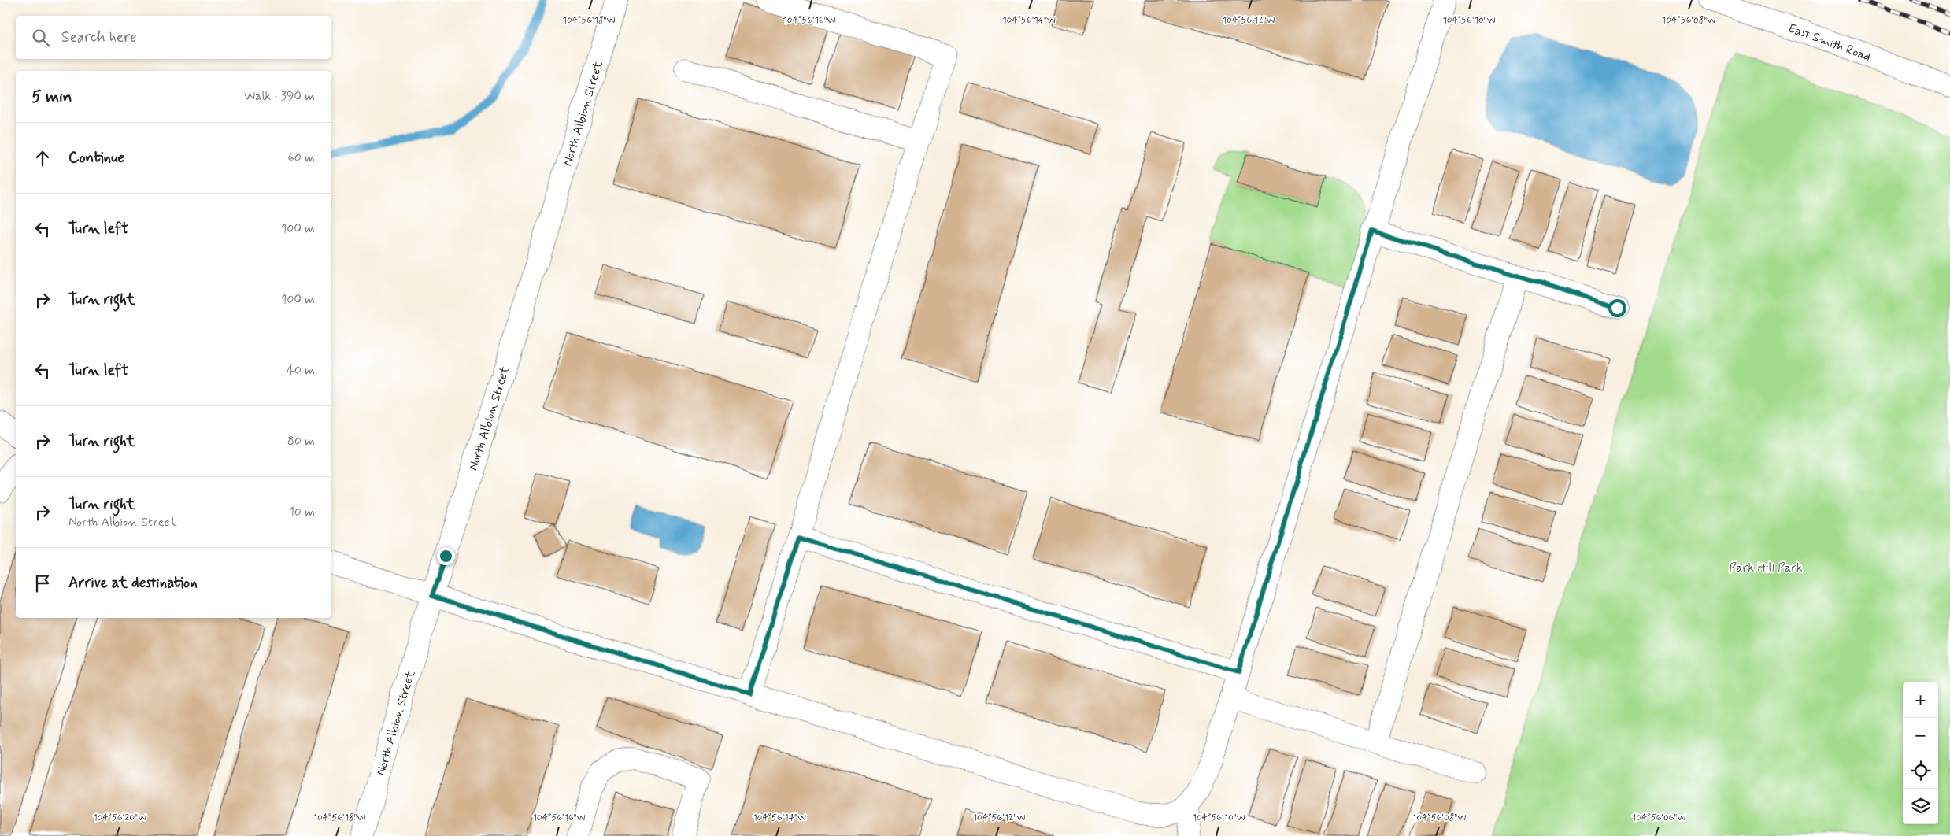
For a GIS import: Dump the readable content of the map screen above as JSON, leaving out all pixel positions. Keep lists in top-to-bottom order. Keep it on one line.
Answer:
{"streets":{"street":["East Smith Road","North Albion Street"]},"parks":["Park Hill Park"],"page":{"search":"Search here","heading":["5 min","Walk · 390 m"],"list":[["Continue","60 m"],["Turn left","100 m"],["Turn right","100 m"],["Turn left","40 m"],["Turn right","80 m"],["Turn right","North Albion Street","10 m"],"Arrive at destination"],"map_buttons":["+","−"]},"coordinates":["104°56'18\"W","104°56'16\"W","104°56'14\"W","104°56'12\"W","104°56'10\"W","104°56'08\"W","104°56'20\"W","104°56'06\"W"]}
